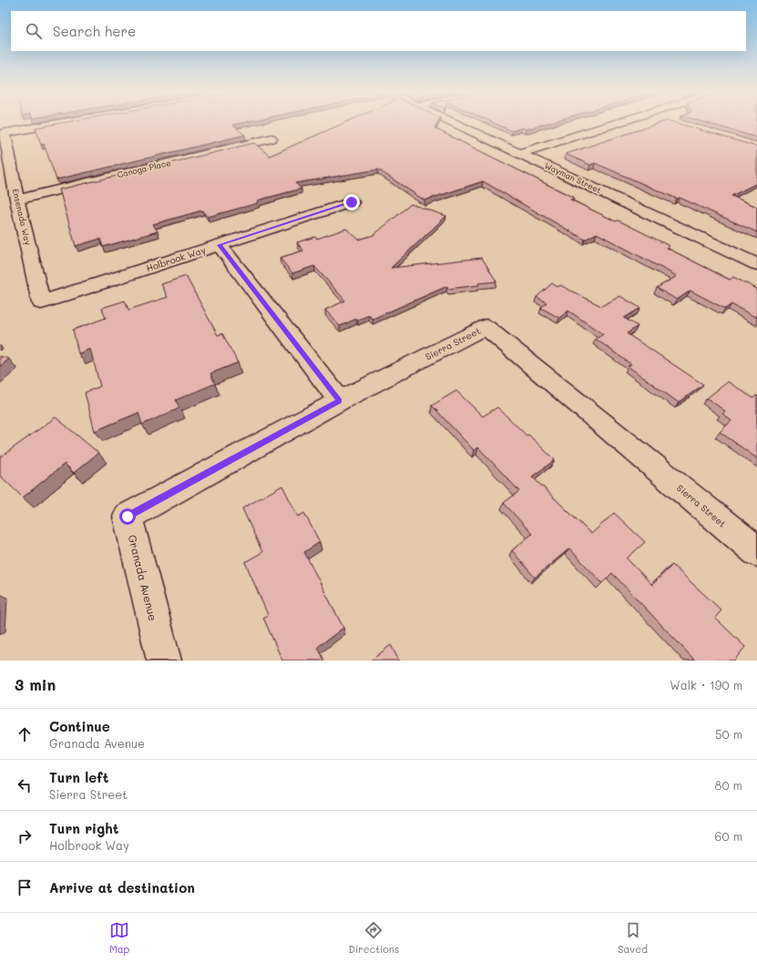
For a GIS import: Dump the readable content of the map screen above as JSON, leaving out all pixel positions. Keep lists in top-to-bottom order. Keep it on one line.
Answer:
{"streets":{"street":["Canoga Place","Wayman Street","Ensenada Way","Holbrook Way","Sierra Street","Granada Avenue"]},"crossings":[["Canoga Place","Ensenada Way"],["Ensenada Way","Holbrook Way"],["Sierra Street","Granada Avenue"]],"page":{"search":"Search here","heading":["3 min","Walk · 190 m"],"list":[["Continue","Granada Avenue","50 m"],["Turn left","Sierra Street","80 m"],["Turn right","Holbrook Way","60 m"],"Arrive at destination"],"nav":["Map","Directions","Saved"]}}
